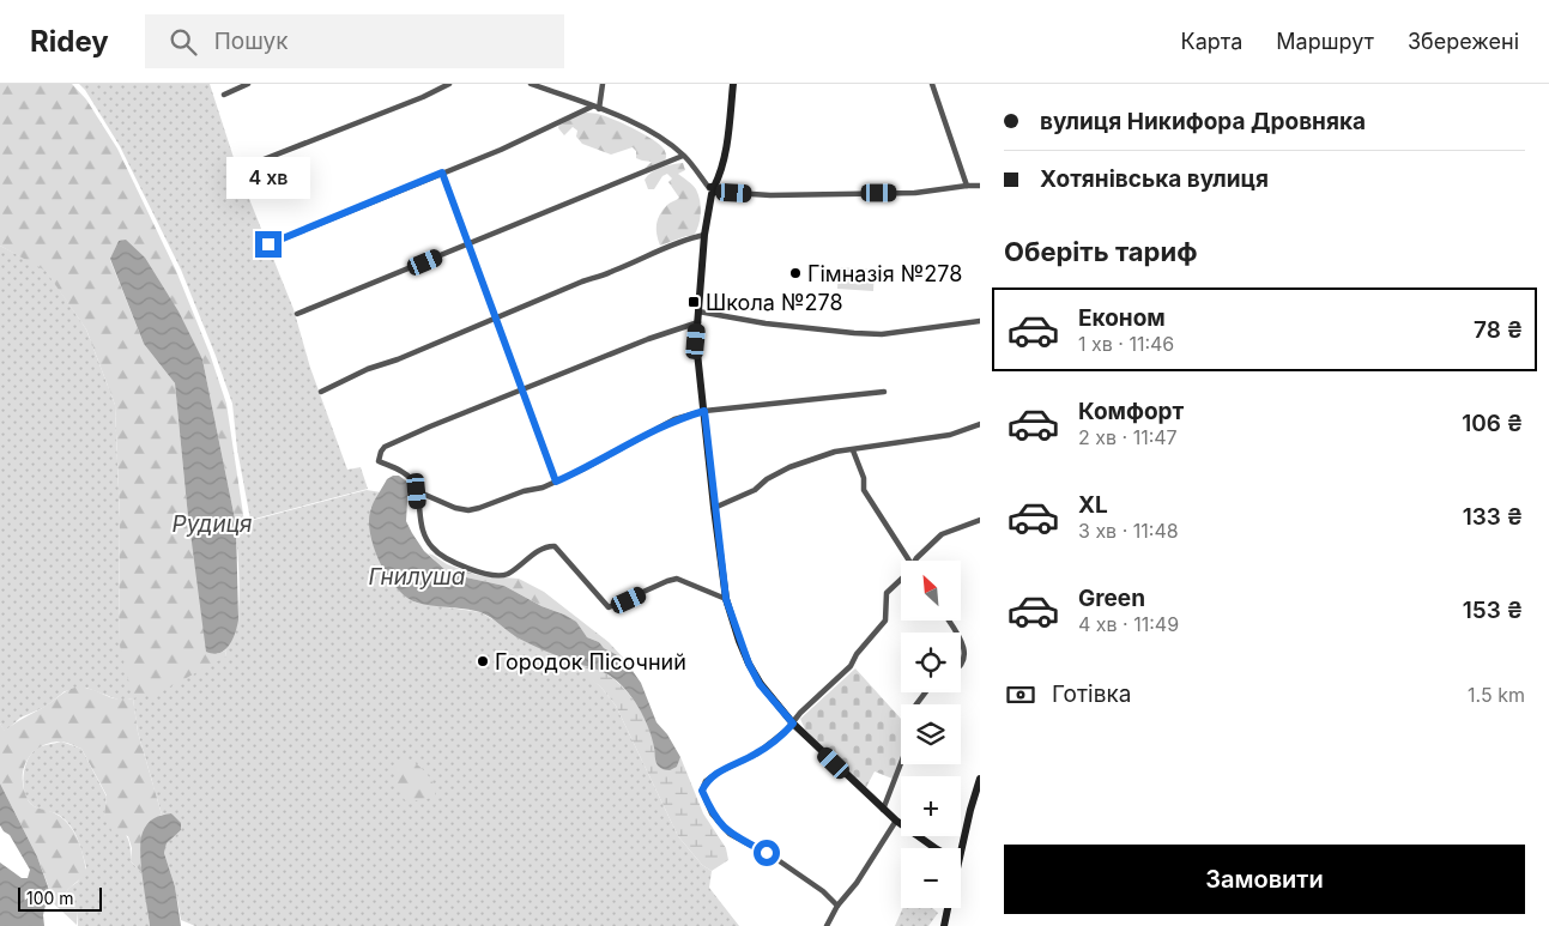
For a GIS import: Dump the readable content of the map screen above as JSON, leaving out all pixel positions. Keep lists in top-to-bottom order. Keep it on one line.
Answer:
{"water":["Рудиця","Гнилуша"],"places":{"other":["Гімназія №278","Городок Пісочний"],"transit":["Школа №278"]},"scale_bar":"100 m","north":"top left","page":{"header":"Ridey","search":"Пошук","nav":["Карта","Маршрут","Збережені"],"banner":["вулиця Никифора Дровняка","Хотянівська вулиця"],"bubble":"4 хв","heading":"Оберіть тариф","list":[{"name":"Економ","note":"1 хв · 11:46","value":"78 ₴"},{"name":"Комфорт","note":"2 хв · 11:47","value":"106 ₴"},{"name":"XL","note":"3 хв · 11:48","value":"133 ₴"},{"name":"Green","note":"4 хв · 11:49","value":"153 ₴"}],"map_buttons":["+","−"],"pay":["Готівка","1.5 km"],"buttons":"Замовити","scale":"100 m"}}
